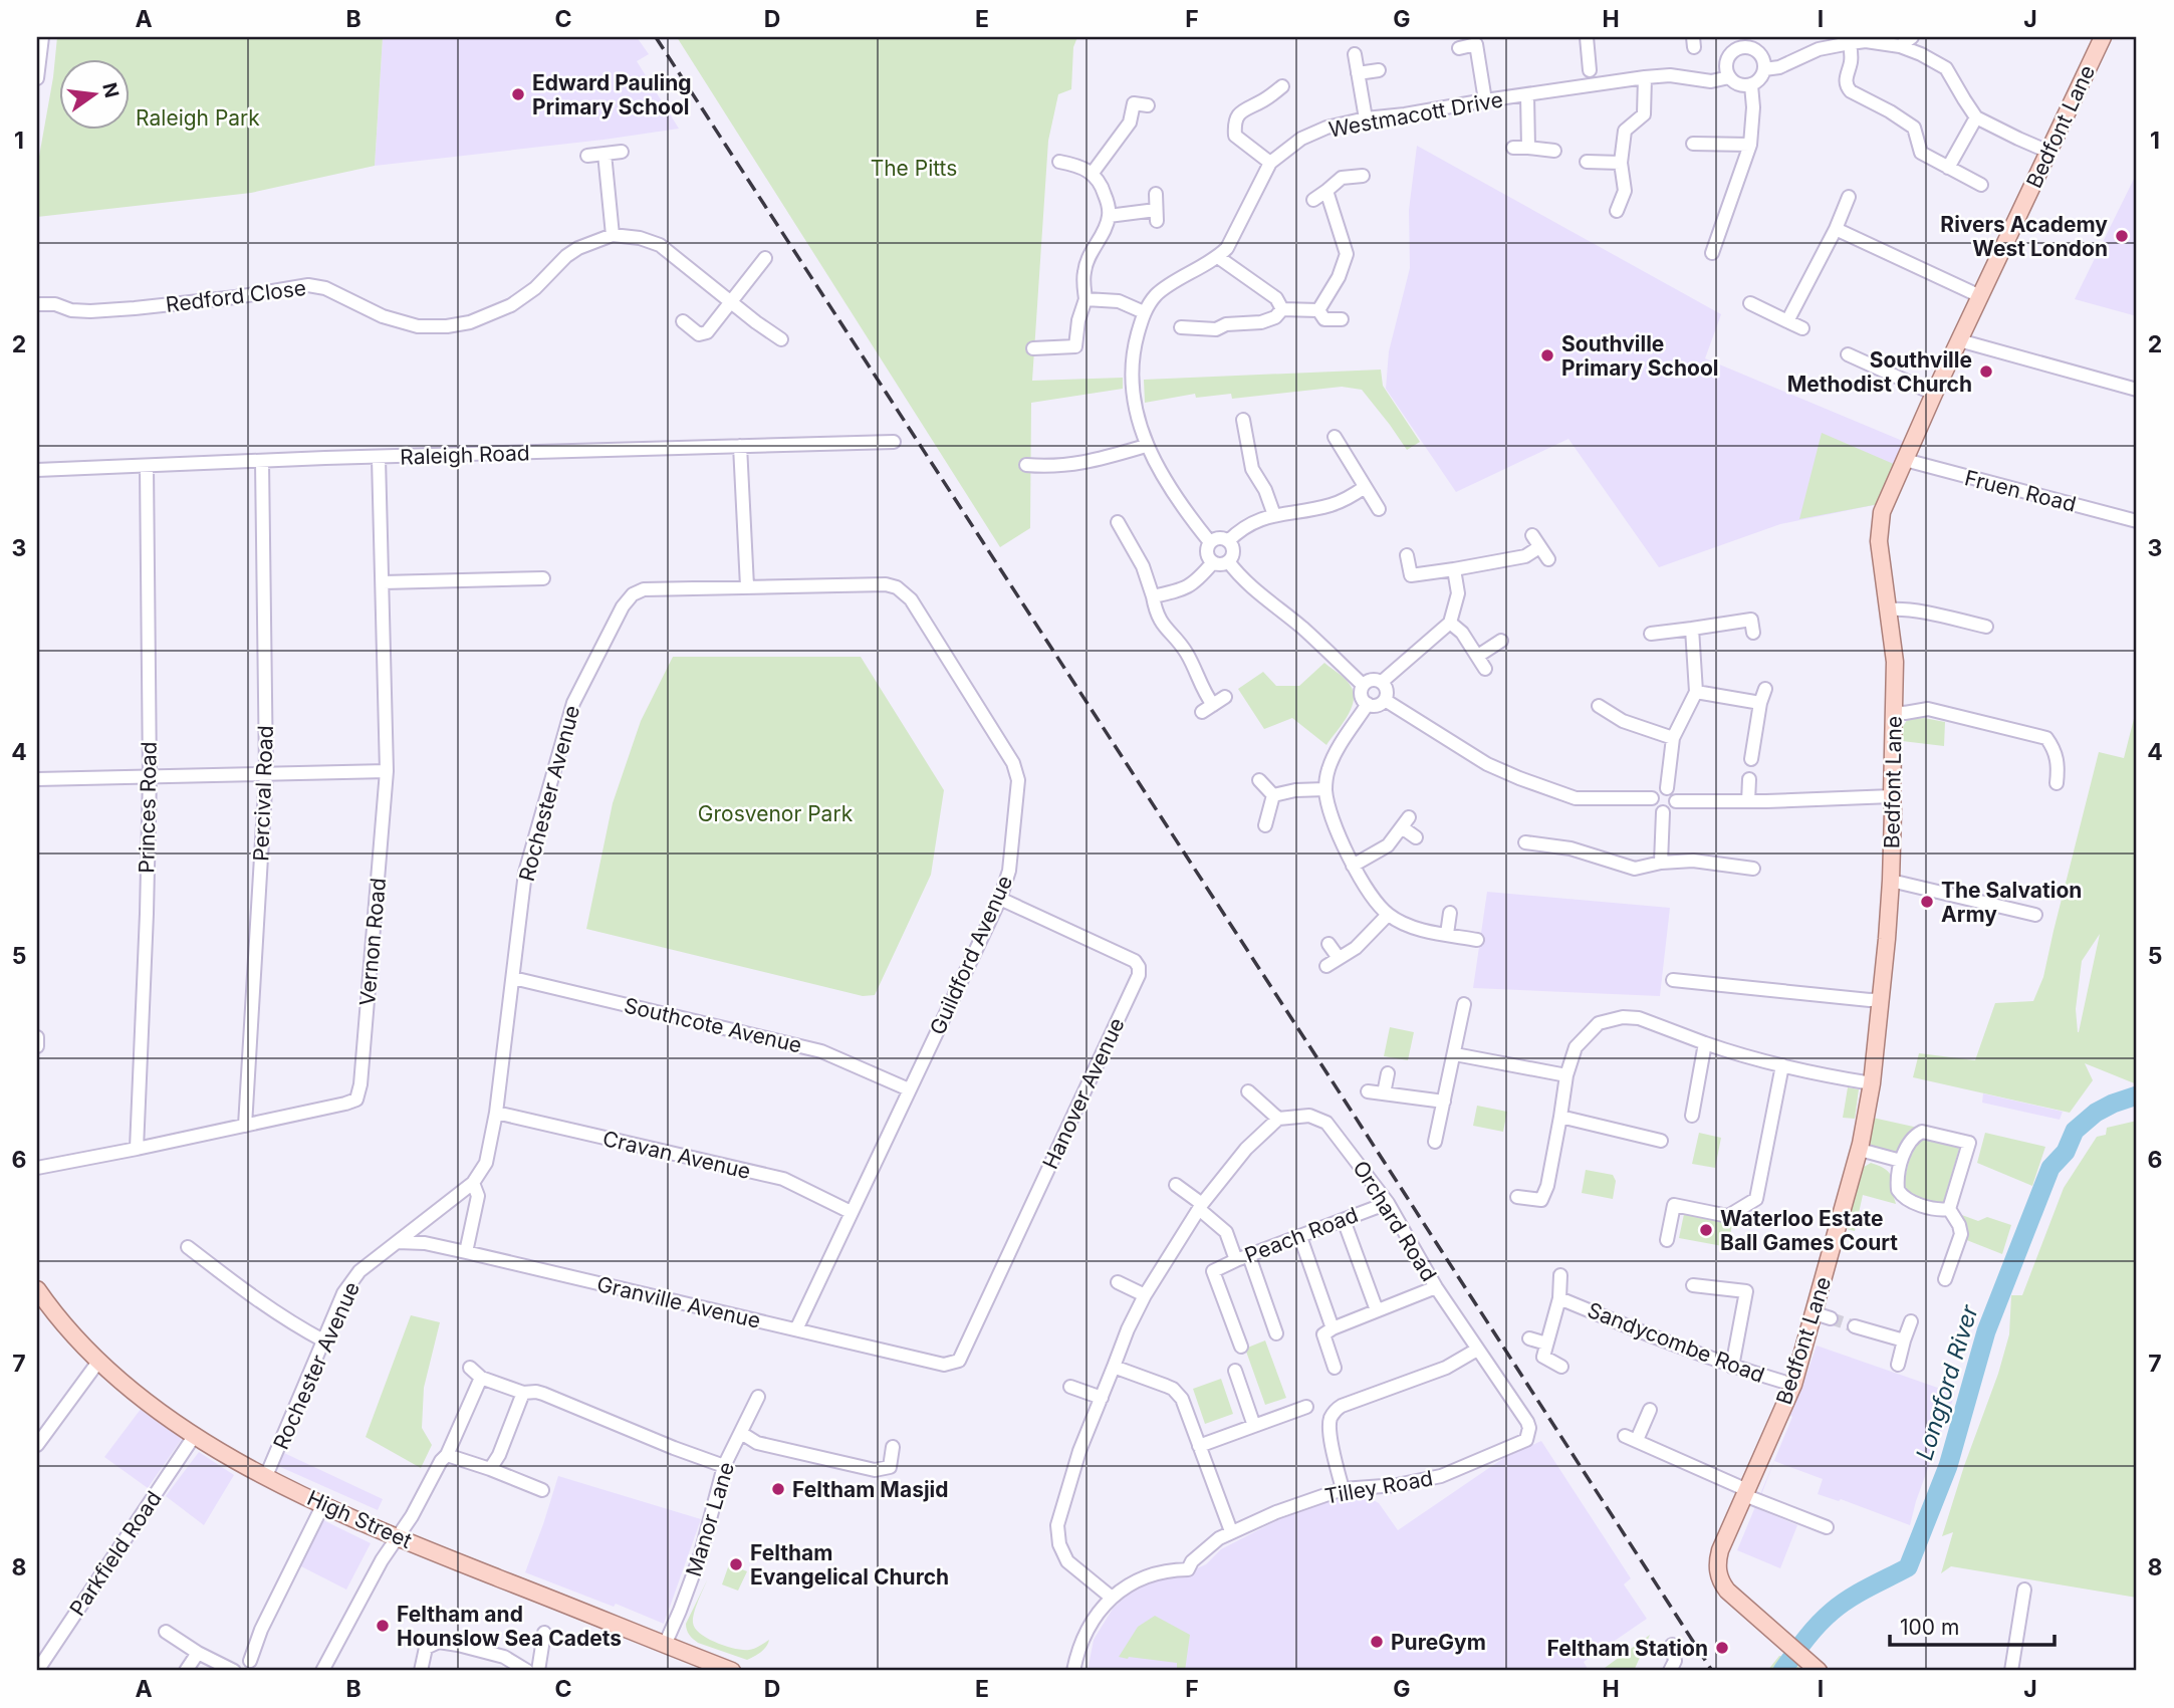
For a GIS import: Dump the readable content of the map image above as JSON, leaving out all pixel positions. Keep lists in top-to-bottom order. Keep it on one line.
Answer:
{"streets":{"main road":["Bedfont Lane","High Street"],"street":["Westmacott Drive","Redford Close","Raleigh Road","Fruen Road","Percival Road","Rochester Avenue","Princes Road","Vernon Road","Guildford Avenue","Southcote Avenue","Hanover Avenue","Cravan Avenue","Orchard Road","Peach Road","Granville Avenue","Sandycombe Road","Tilley Road","Manor Lane","Parkfield Road"]},"crossings":[["Bedfont Lane","Fruen Road"],["Bedfont Lane","Sandycombe Road"],["Raleigh Road","Percival Road"],["Raleigh Road","Princes Road"],["Raleigh Road","Vernon Road"],["Percival Road","Vernon Road"],["Rochester Avenue","Guildford Avenue"],["Rochester Avenue","Southcote Avenue"],["Rochester Avenue","Cravan Avenue"],["Rochester Avenue","Granville Avenue"],["Rochester Avenue","High Street"],["Princes Road","Vernon Road"],["Guildford Avenue","Southcote Avenue"],["Guildford Avenue","Hanover Avenue"],["Guildford Avenue","Cravan Avenue"],["Guildford Avenue","Granville Avenue"],["Hanover Avenue","Granville Avenue"],["Orchard Road","Peach Road"],["Orchard Road","Tilley Road"],["High Street","Manor Lane"],["High Street","Parkfield Road"]],"water":["Longford River"],"parks":["Raleigh Park","The Pitts","Grosvenor Park"],"places":["Edward Pauling Primary School","Rivers Academy West London","Southville Primary School","Southville Methodist Church","The Salvation Army","Waterloo Estate Ball Games Court","Feltham Masjid","Feltham Evangelical Church","Feltham and Hounslow Sea Cadets","PureGym","Feltham Station"],"scale_bar":"100 m","north":"right","grid":{"columns":["A","B","C","D","E","F","G","H","I","J"],"rows":["1","2","3","4","5","6","7","8"]}}
